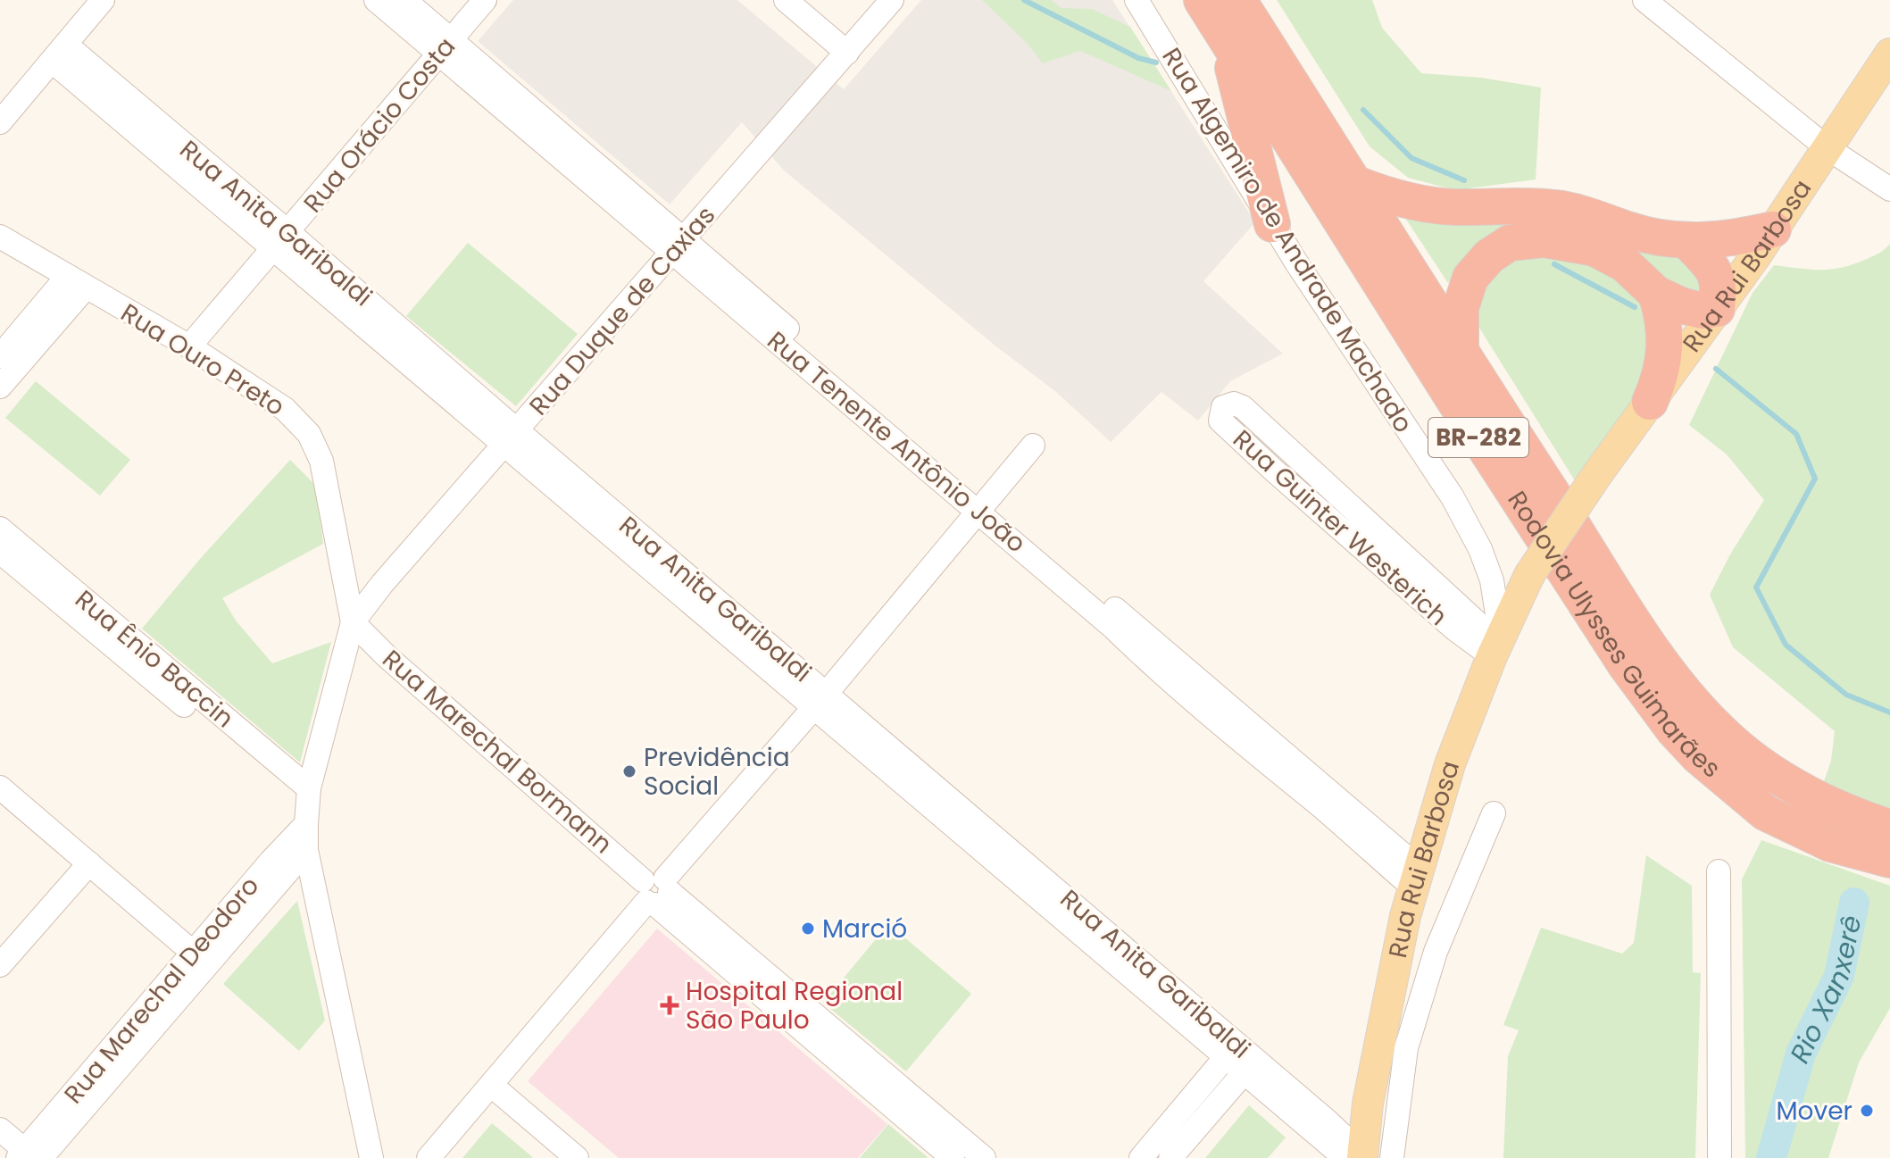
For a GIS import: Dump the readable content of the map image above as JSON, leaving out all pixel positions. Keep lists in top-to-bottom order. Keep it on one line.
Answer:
{"streets":{"highway":["BR-282","Rodovia Ulysses Guimarães"],"main road":["Rua Rui Barbosa"],"street":["Rua Orácio Costa","Rua Anita Garibaldi","Rua Algemiro de Andrade Machado","Rua Duque de Caxias","Rua Ouro Preto","Rua Tenente Antônio João","Rua Guinter Westerich","Rua Ênio Baccin","Rua Marechal Bormann","Rua Marechal Deodoro"]},"crossings":[["Rua Orácio Costa","Rua Anita Garibaldi"],["Rua Orácio Costa","Rua Ouro Preto"],["Rua Orácio Costa","Rua Tenente Antônio João"],["Rua Anita Garibaldi","Rua Rui Barbosa"],["Rua Anita Garibaldi","Rua Duque de Caxias"],["Rua Algemiro de Andrade Machado","Rua Rui Barbosa"],["Rua Algemiro de Andrade Machado","Rua Guinter Westerich"],["Rua Rui Barbosa","Rua Tenente Antônio João"],["Rua Rui Barbosa","Rua Guinter Westerich"],["Rua Duque de Caxias","Rua Ouro Preto"],["Rua Duque de Caxias","Rua Tenente Antônio João"],["Rua Duque de Caxias","Rua Marechal Bormann"],["Rua Ouro Preto","Rua Marechal Bormann"],["Rua Ênio Baccin","Rua Marechal Deodoro"]],"water":["Rio Xanxerê"],"places":{"other":["Previdência Social","Marció","Mover"],"health":["Hospital Regional São Paulo"]}}
